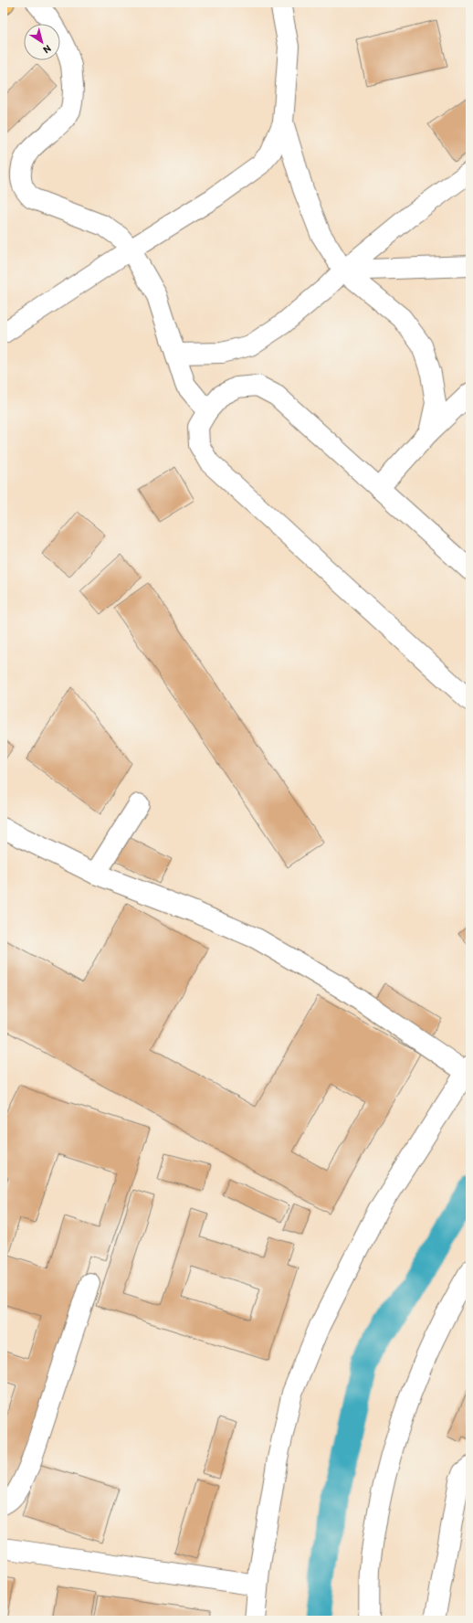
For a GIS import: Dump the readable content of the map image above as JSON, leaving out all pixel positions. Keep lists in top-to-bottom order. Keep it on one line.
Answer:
{"north":"bottom right"}
